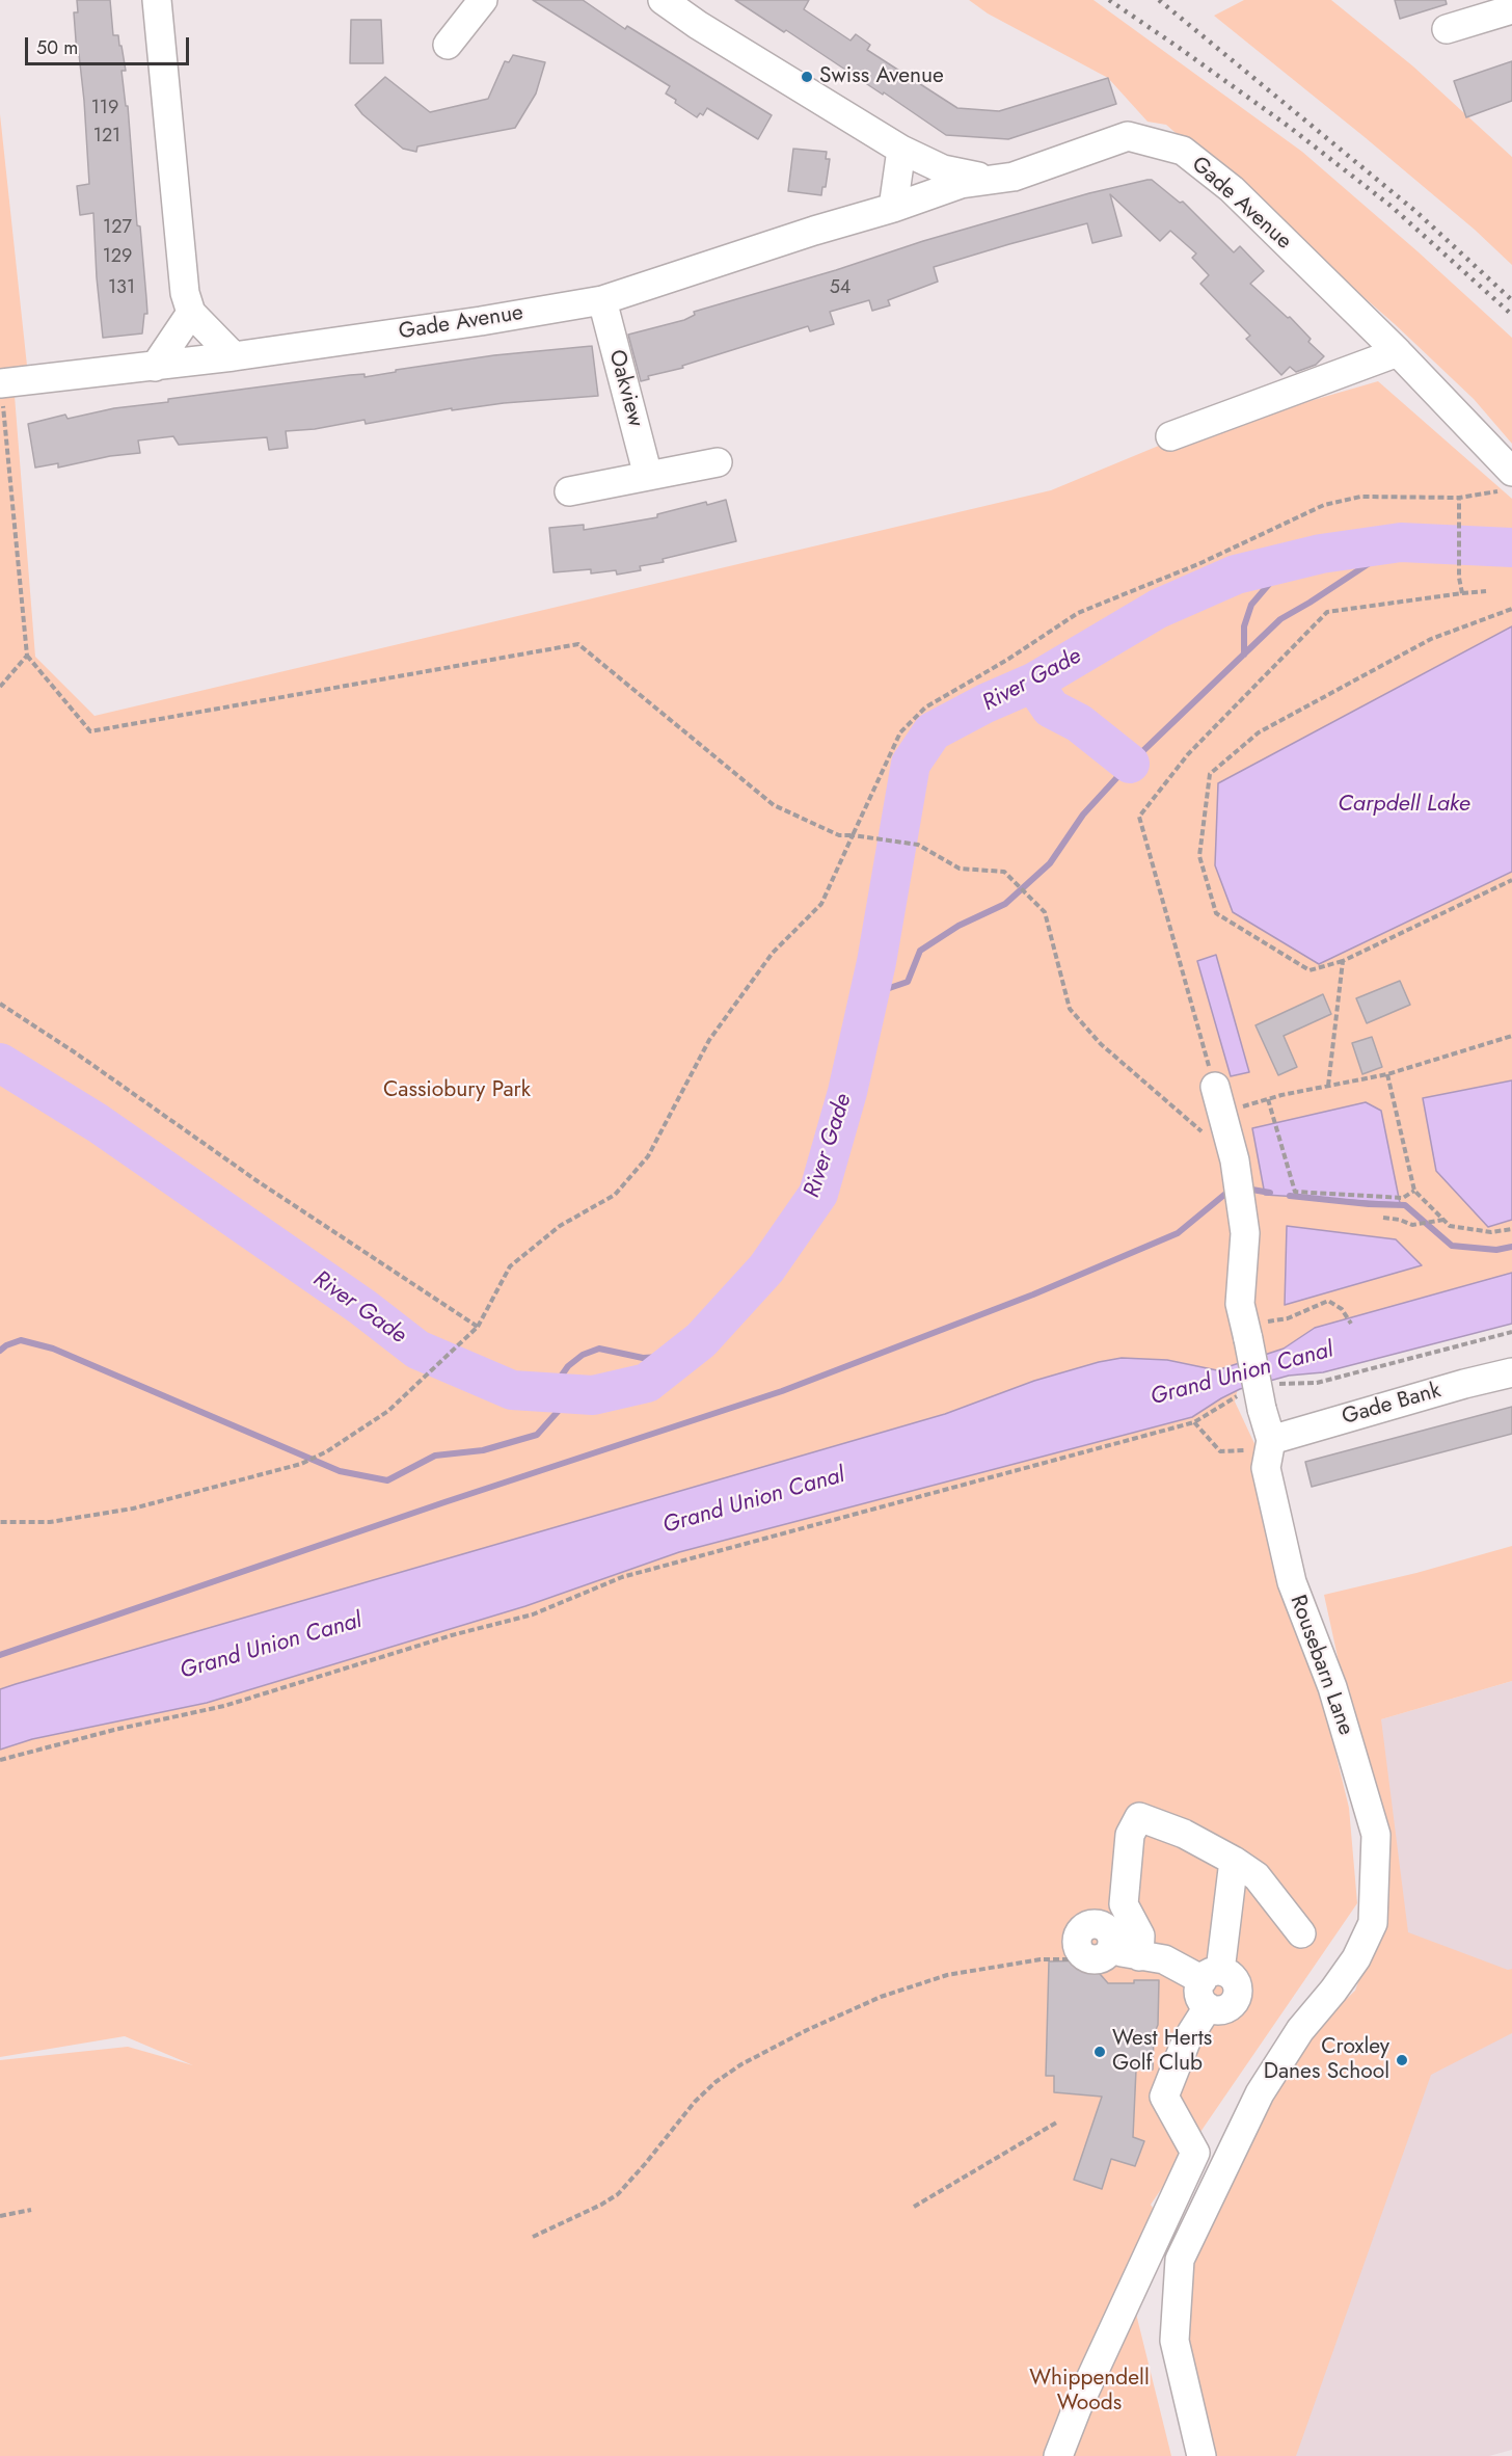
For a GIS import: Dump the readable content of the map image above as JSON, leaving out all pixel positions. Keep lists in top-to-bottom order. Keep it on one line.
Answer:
{"streets":{"street":["Gade Avenue","Oakview","Gade Bank","Rousebarn Lane"]},"crossings":[["Gade Avenue","Oakview"],["Gade Bank","Rousebarn Lane"]],"water":["River Gade","Carpdell Lake","Grand Union Canal"],"parks":["Cassiobury Park","Whippendell Woods"],"places":["Swiss Avenue","West Herts Golf Club","Croxley Danes School"],"house_numbers":["119","121","127","129","131","54"],"scale_bar":"50 m"}
